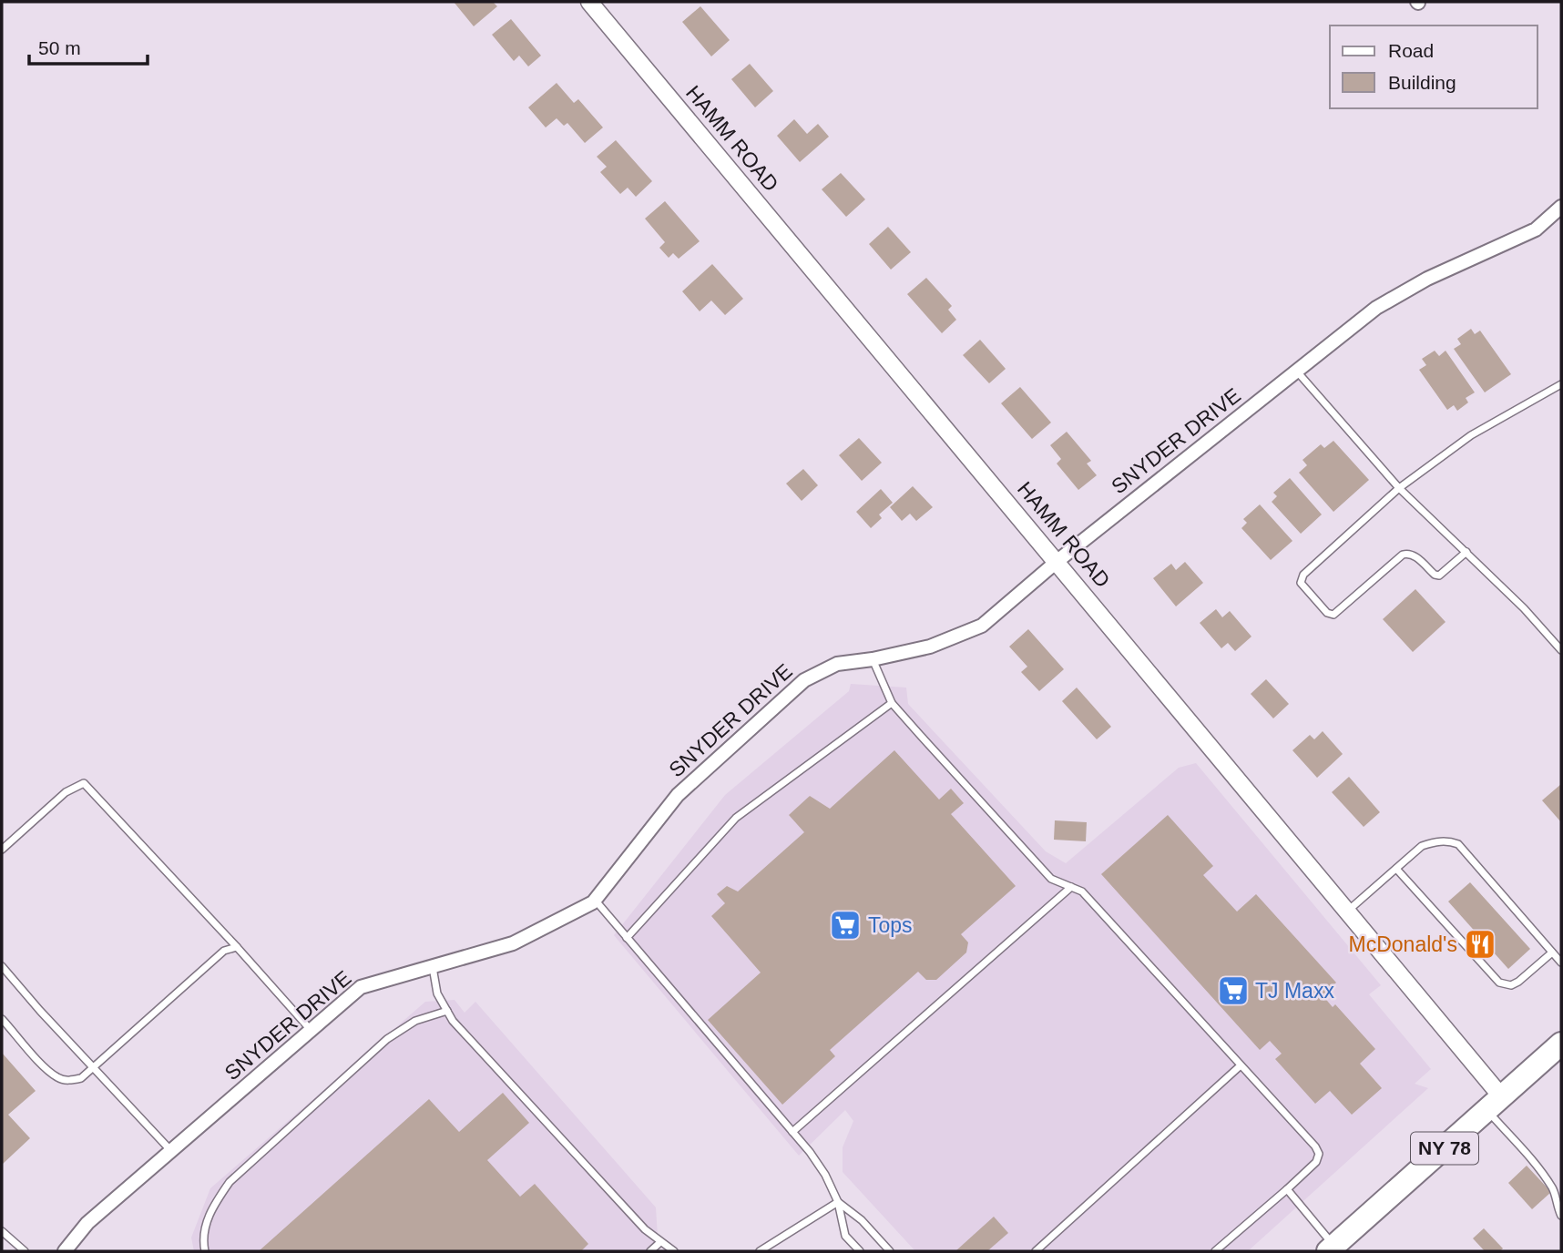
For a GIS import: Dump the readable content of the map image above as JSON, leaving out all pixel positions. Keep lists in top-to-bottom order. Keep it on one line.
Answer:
{"streets":{"highway":["NY 78"],"street":["HAMM ROAD","SNYDER DRIVE"]},"crossings":[["HAMM ROAD","SNYDER DRIVE"],["HAMM ROAD","NY 78"]],"places":{"supermarket":["Tops","TJ Maxx"],"restaurant":["McDonald's"]},"legend":["Road","Building"],"scale_bar":"50 m"}
